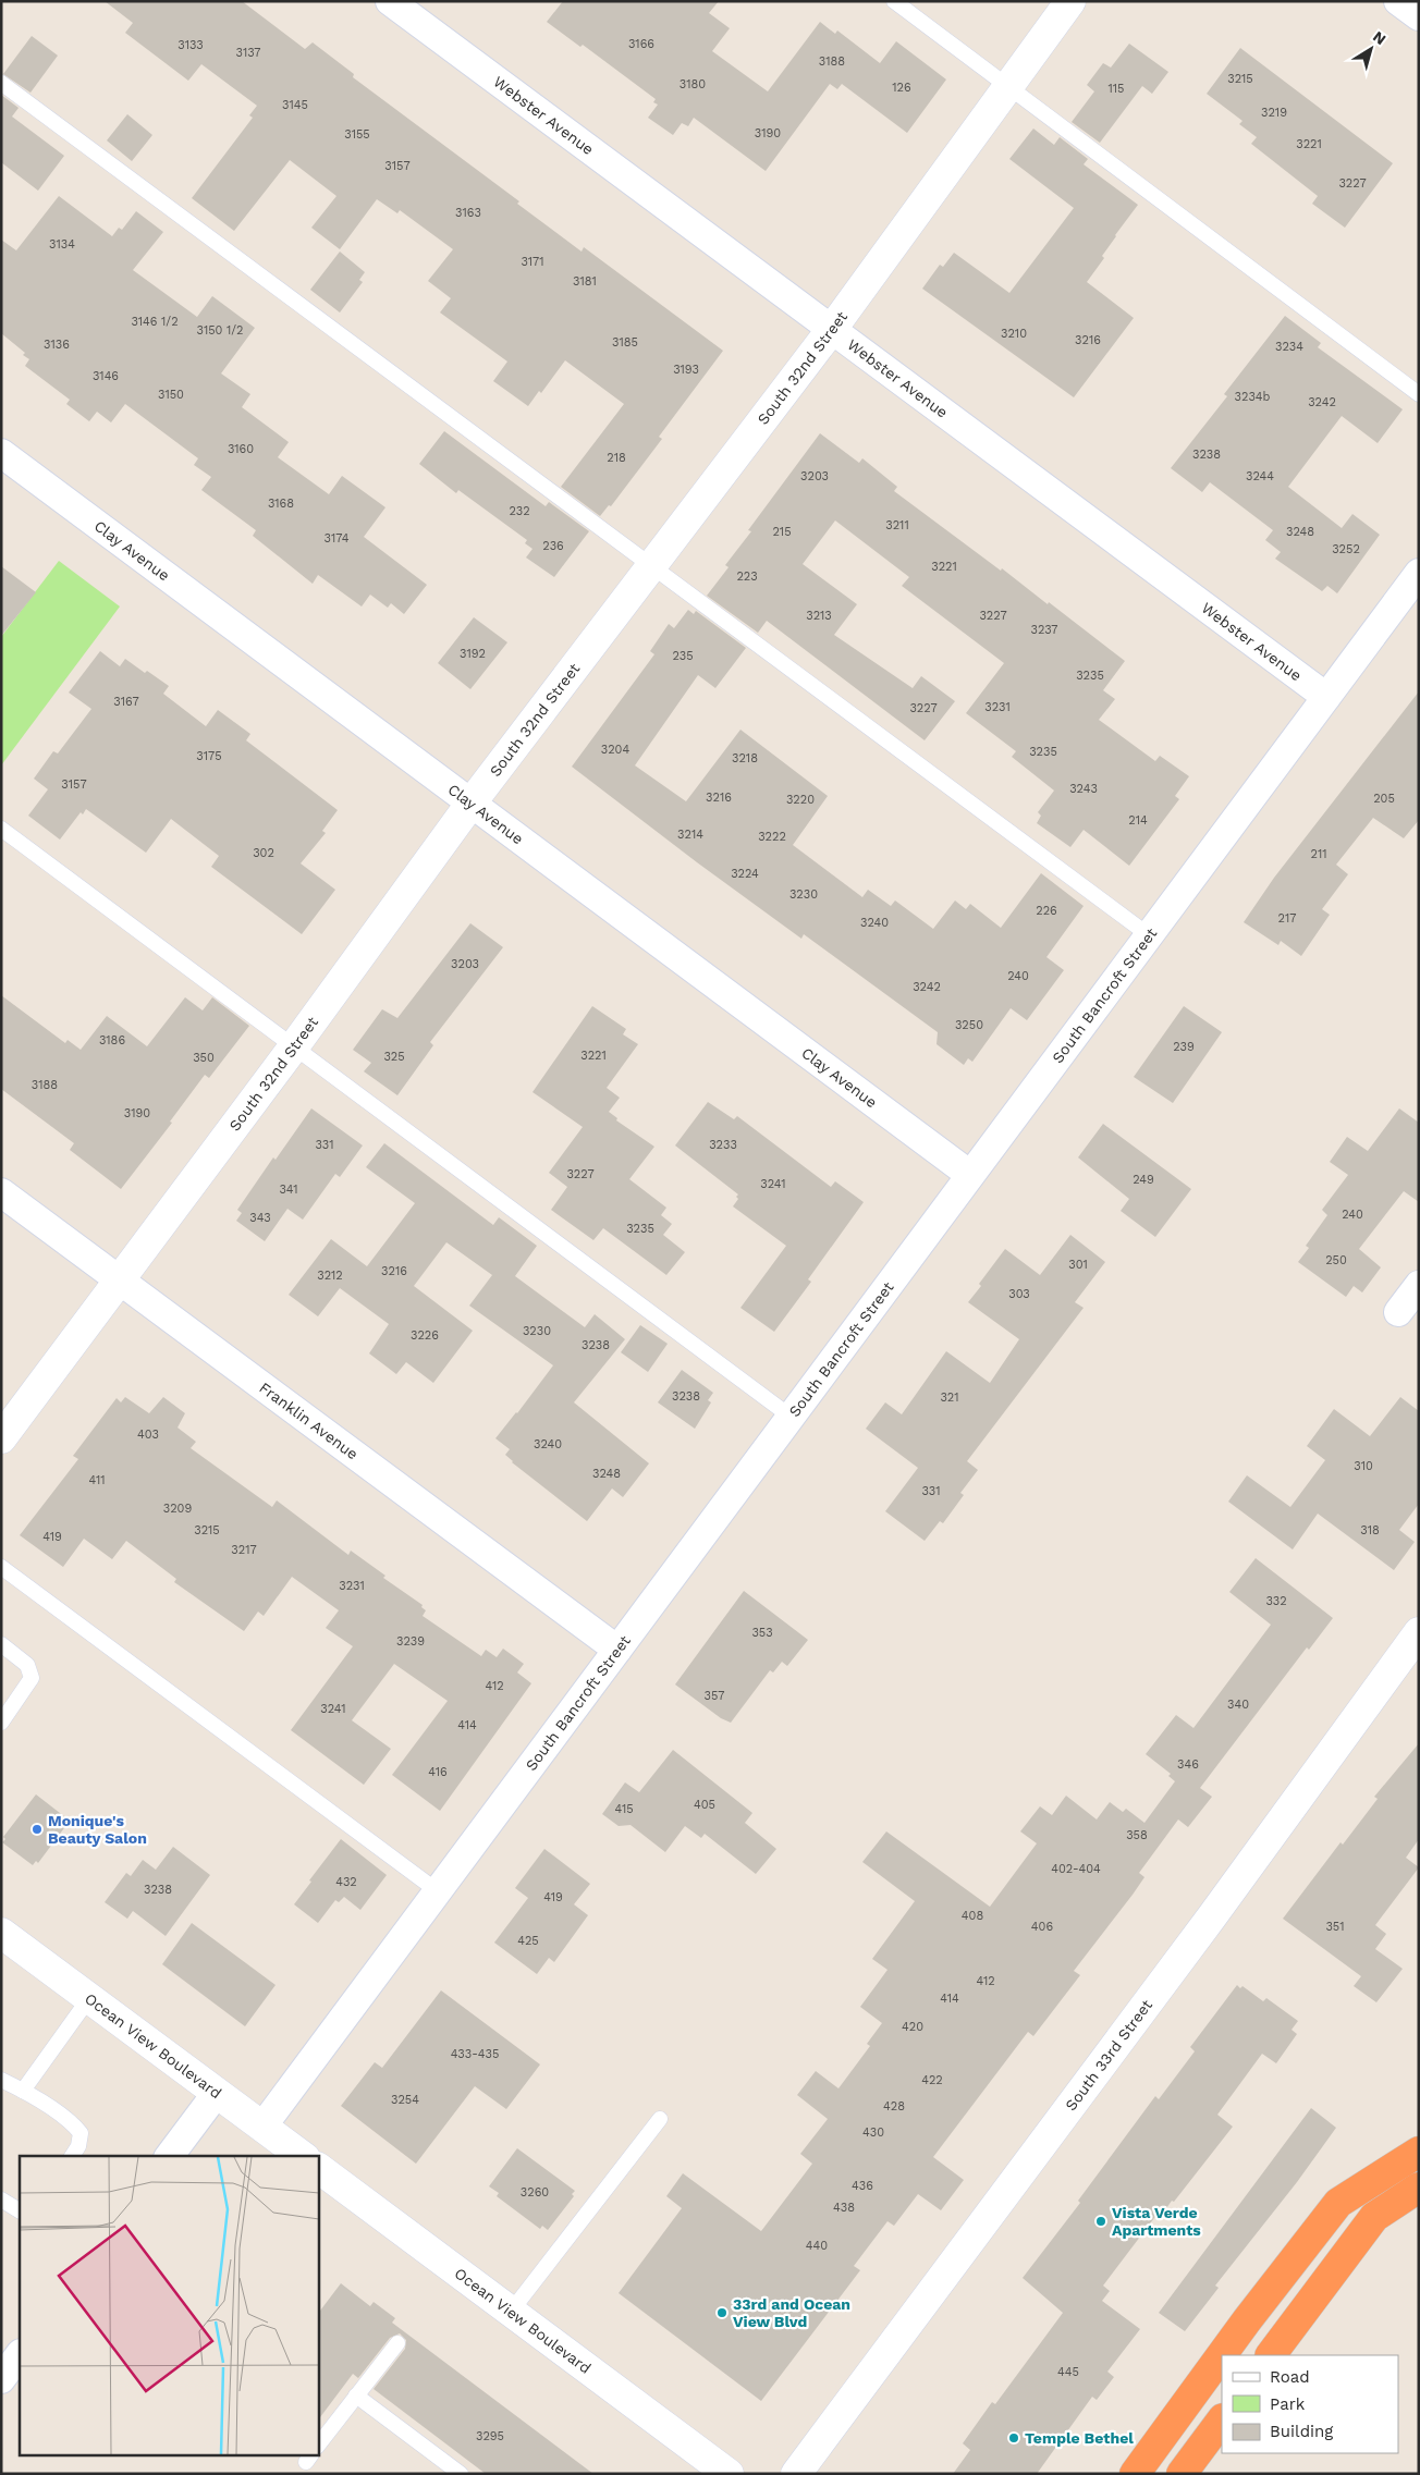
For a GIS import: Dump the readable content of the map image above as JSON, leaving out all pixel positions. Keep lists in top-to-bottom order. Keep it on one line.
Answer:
{"streets":{"main road":["South 32nd Street","Ocean View Boulevard","South 33rd Street"],"street":["Webster Avenue","Clay Avenue","South Bancroft Street","Franklin Avenue"]},"crossings":[["Webster Avenue","South 32nd Street"],["Webster Avenue","South Bancroft Street"],["South 32nd Street","Clay Avenue"],["South 32nd Street","Franklin Avenue"],["Clay Avenue","South Bancroft Street"],["South Bancroft Street","Franklin Avenue"],["South Bancroft Street","Ocean View Boulevard"]],"places":["Monique's Beauty Salon","Vista Verde Apartments","33rd and Ocean View Blvd","Temple Bethel"],"house_numbers":["3166","3133","3137","3188","3215","3180","126","115","3145","3219","3190","3155","3221","3157","3227","3163","3134","3171","3181","3146 1/2","3150 1/2","3210","3216","3185","3136","3234","3193","3146","3150","3234b","3242","3160","3238","218","3203","3244","3168","232","3211","215","3248","3174","236","3252","3221","223","3213","3227","3237","3192","235","3235","3167","3231","3227","3204","3235","3175","3218","3157","3243","3216","205","3220","214","3214","3222","302","211","3224","3230","226","217","3240","3203","240","3242","3250","3186","239","3221","325","350","3188","3190","331","3233","3227","249","3241","341","240","343","3235","250","301","3216","3212","303","3230","3226","3238","3238","321","403","3240","310","3248","411","331","3209","3215","318","419","3217","3231","332","353","3239","412","357","340","3241","414","346","416","405","415","358","402-404","432","3238","419","408","406","351","425","412","414","420","433-435","422","3254","428","430","436","3260","438","440","445","3295"],"legend":["Road","Park","Building"],"north":"top right"}
